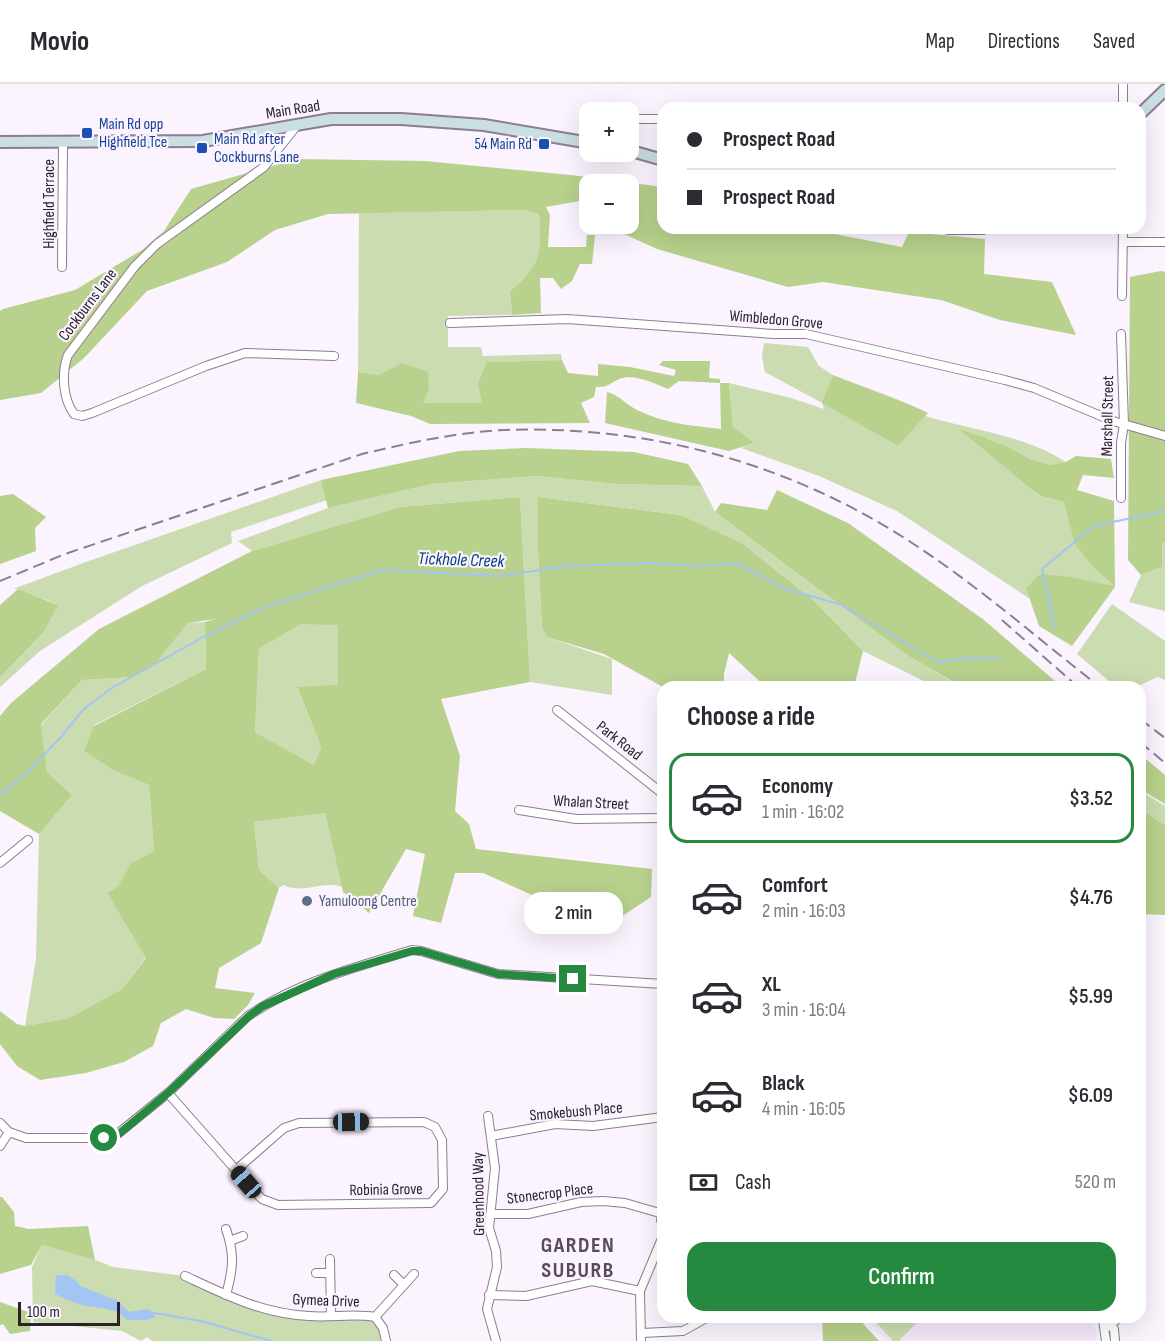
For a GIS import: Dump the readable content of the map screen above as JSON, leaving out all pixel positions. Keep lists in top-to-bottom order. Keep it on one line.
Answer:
{"streets":{"main road":["Main Road"],"street":["Highfield Terrace","Cockburns Lane","Wimbledon Grove","Marshall Street","Park Road","Whalan Street","Smokebush Place","Robinia Grove","Greenhood Way","Stonecrop Place","Gymea Drive"]},"crossings":[["Main Road","Highfield Terrace"],["Main Road","Cockburns Lane"],["Wimbledon Grove","Marshall Street"],["Smokebush Place","Greenhood Way"],["Greenhood Way","Stonecrop Place"]],"districts":["GARDEN SUBURB"],"water":["Tickhole Creek"],"places":{"transit":["Main Rd opp Highfield Tce","54 Main Rd","Main Rd after Cockburns Lane"],"other":["Yamuloong Centre"]},"scale_bar":"100 m","page":{"header":"Movio","nav":["Map","Directions","Saved"],"map_buttons":["+","−"],"banner":["Prospect Road","Prospect Road"],"heading":"Choose a ride","list":[{"name":"Economy","note":"1 min · 16:02","value":"$3.52"},{"name":"Comfort","note":"2 min · 16:03","value":"$4.76"},{"name":"XL","note":"3 min · 16:04","value":"$5.99"},{"name":"Black","note":"4 min · 16:05","value":"$6.09"}],"bubble":"2 min","pay":["Cash","520 m"],"buttons":"Confirm","scale":"100 m"}}
